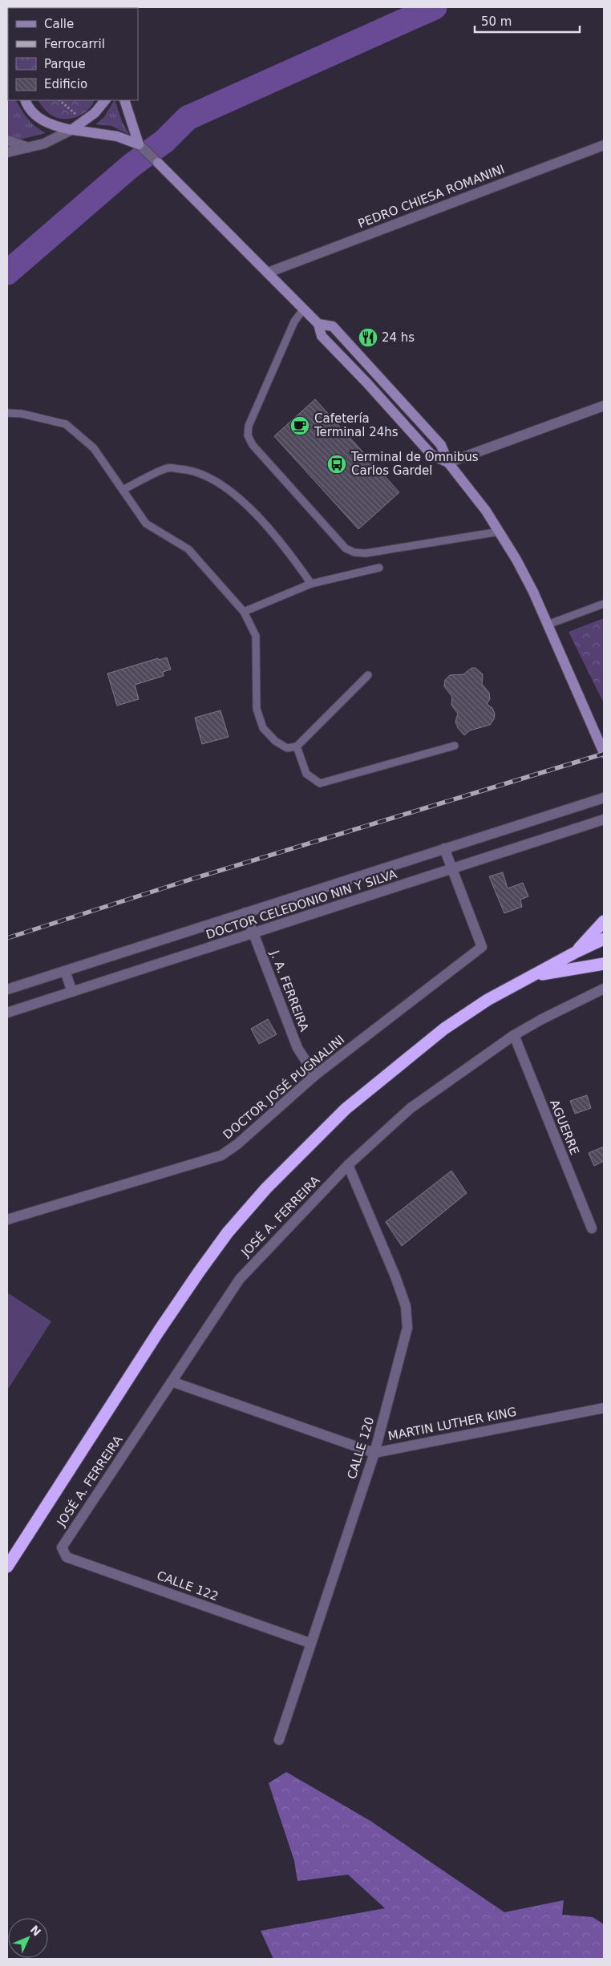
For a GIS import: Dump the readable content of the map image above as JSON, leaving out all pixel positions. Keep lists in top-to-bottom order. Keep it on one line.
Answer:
{"streets":{"street":["PEDRO CHIESA ROMANINI","DOCTOR CELEDONIO NIN Y SILVA","J. A. FERREIRA","DOCTOR JOSÉ PUGNALINI","AGUERRE","JOSÉ A. FERREIRA","MARTIN LUTHER KING","CALLE 120","CALLE 122"]},"crossings":[["DOCTOR CELEDONIO NIN Y SILVA","J. A. FERREIRA"],["DOCTOR CELEDONIO NIN Y SILVA","DOCTOR JOSÉ PUGNALINI"],["J. A. FERREIRA","DOCTOR JOSÉ PUGNALINI"],["AGUERRE","JOSÉ A. FERREIRA"],["JOSÉ A. FERREIRA","MARTIN LUTHER KING"],["JOSÉ A. FERREIRA","CALLE 120"],["JOSÉ A. FERREIRA","CALLE 122"],["MARTIN LUTHER KING","CALLE 120"],["CALLE 120","CALLE 122"]],"places":{"restaurant":["24 hs"],"cafe":["Cafetería Terminal 24hs"],"bus stop":["Terminal de Omnibus Carlos Gardel"]},"legend":["Calle","Ferrocarril","Parque","Edificio"],"scale_bar":"50 m","north":"top right"}
